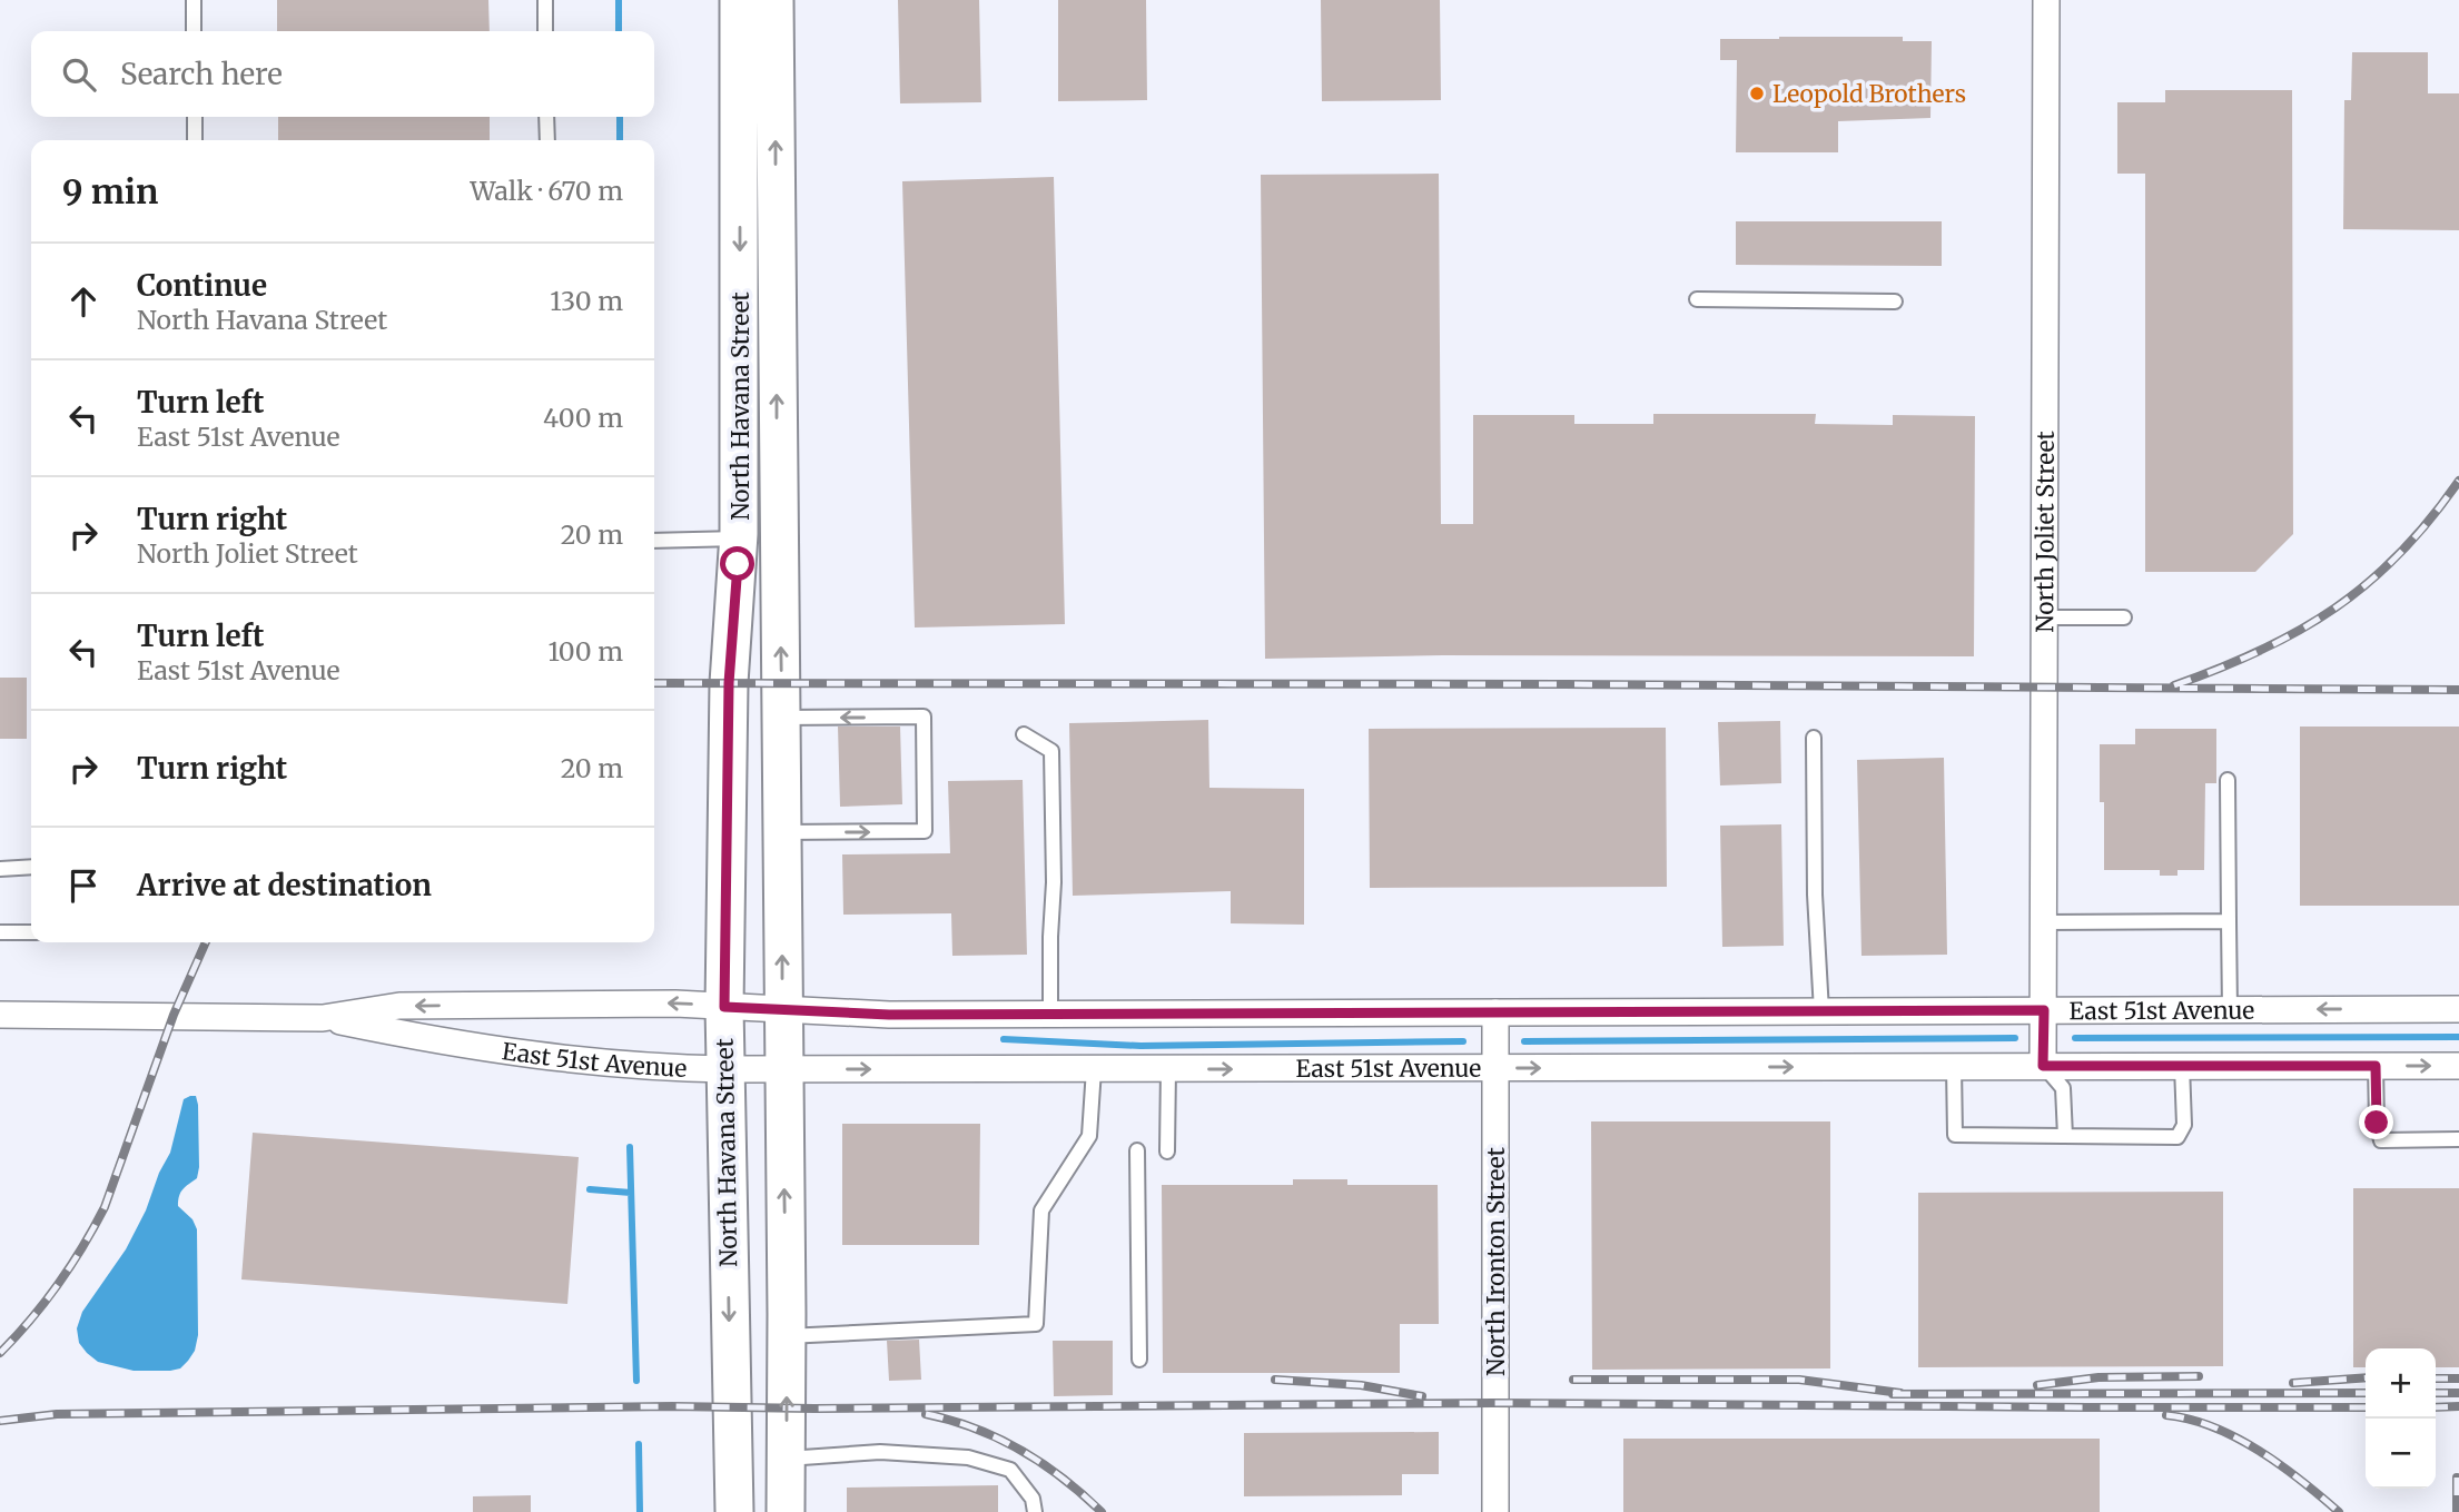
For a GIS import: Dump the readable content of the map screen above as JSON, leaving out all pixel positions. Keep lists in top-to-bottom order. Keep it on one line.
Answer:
{"streets":{"main road":["North Havana Street"],"street":["North Joliet Street","East 51st Avenue","North Ironton Street"]},"crossings":[["North Havana Street","East 51st Avenue"],["North Joliet Street","East 51st Avenue"],["East 51st Avenue","North Ironton Street"]],"places":["Leopold Brothers"],"page":{"search":"Search here","heading":["9 min","Walk · 670 m"],"list":[["Continue","North Havana Street","130 m"],["Turn left","East 51st Avenue","400 m"],["Turn right","North Joliet Street","20 m"],["Turn left","East 51st Avenue","100 m"],["Turn right","20 m"],"Arrive at destination"],"map_buttons":["+","−"]}}
